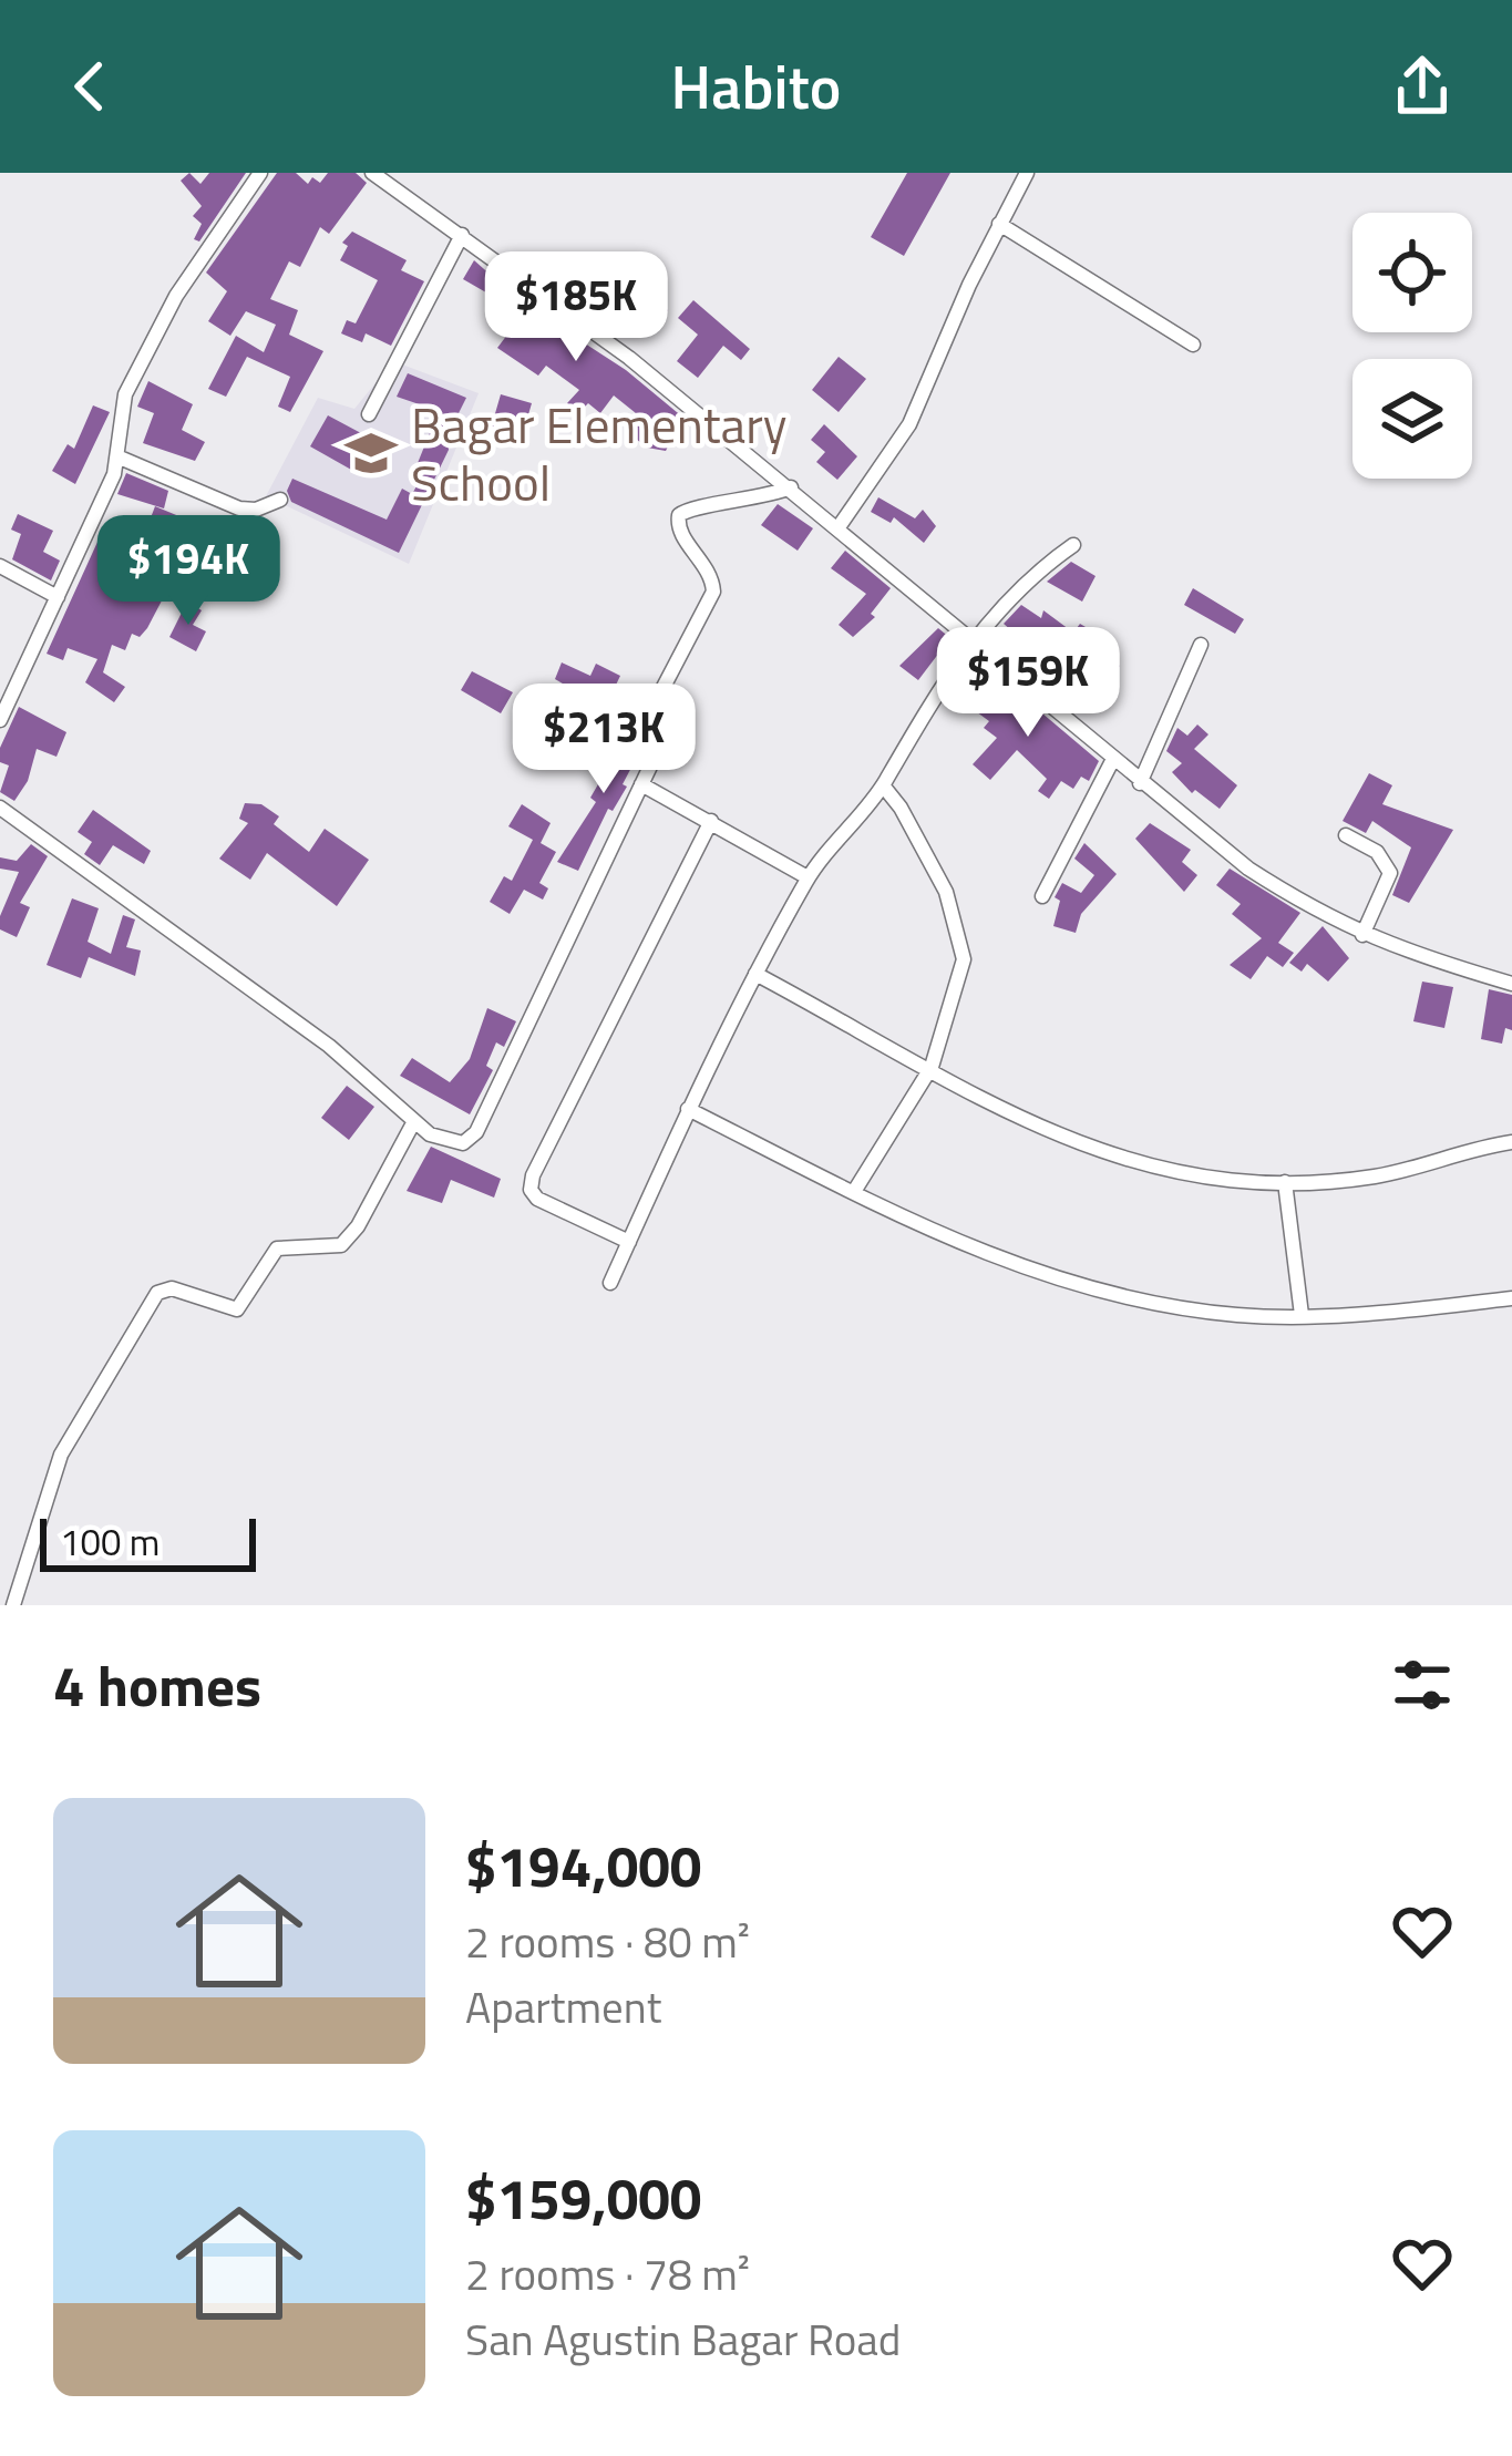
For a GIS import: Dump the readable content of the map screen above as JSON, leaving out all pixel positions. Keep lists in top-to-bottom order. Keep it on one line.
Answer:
{"places":{"school or university":["Bagar Elementary School"]},"scale_bar":"100 m","page":{"header":"Habito","price":["$185K","$194K","$159K","$213K"],"scale":"100 m","heading":"4 homes","list":[{"name":"$194,000","note":"2 rooms · 80 m² · Apartment"},{"name":"$159,000","note":"2 rooms · 78 m² · San Agustin Bagar Road"}]}}
